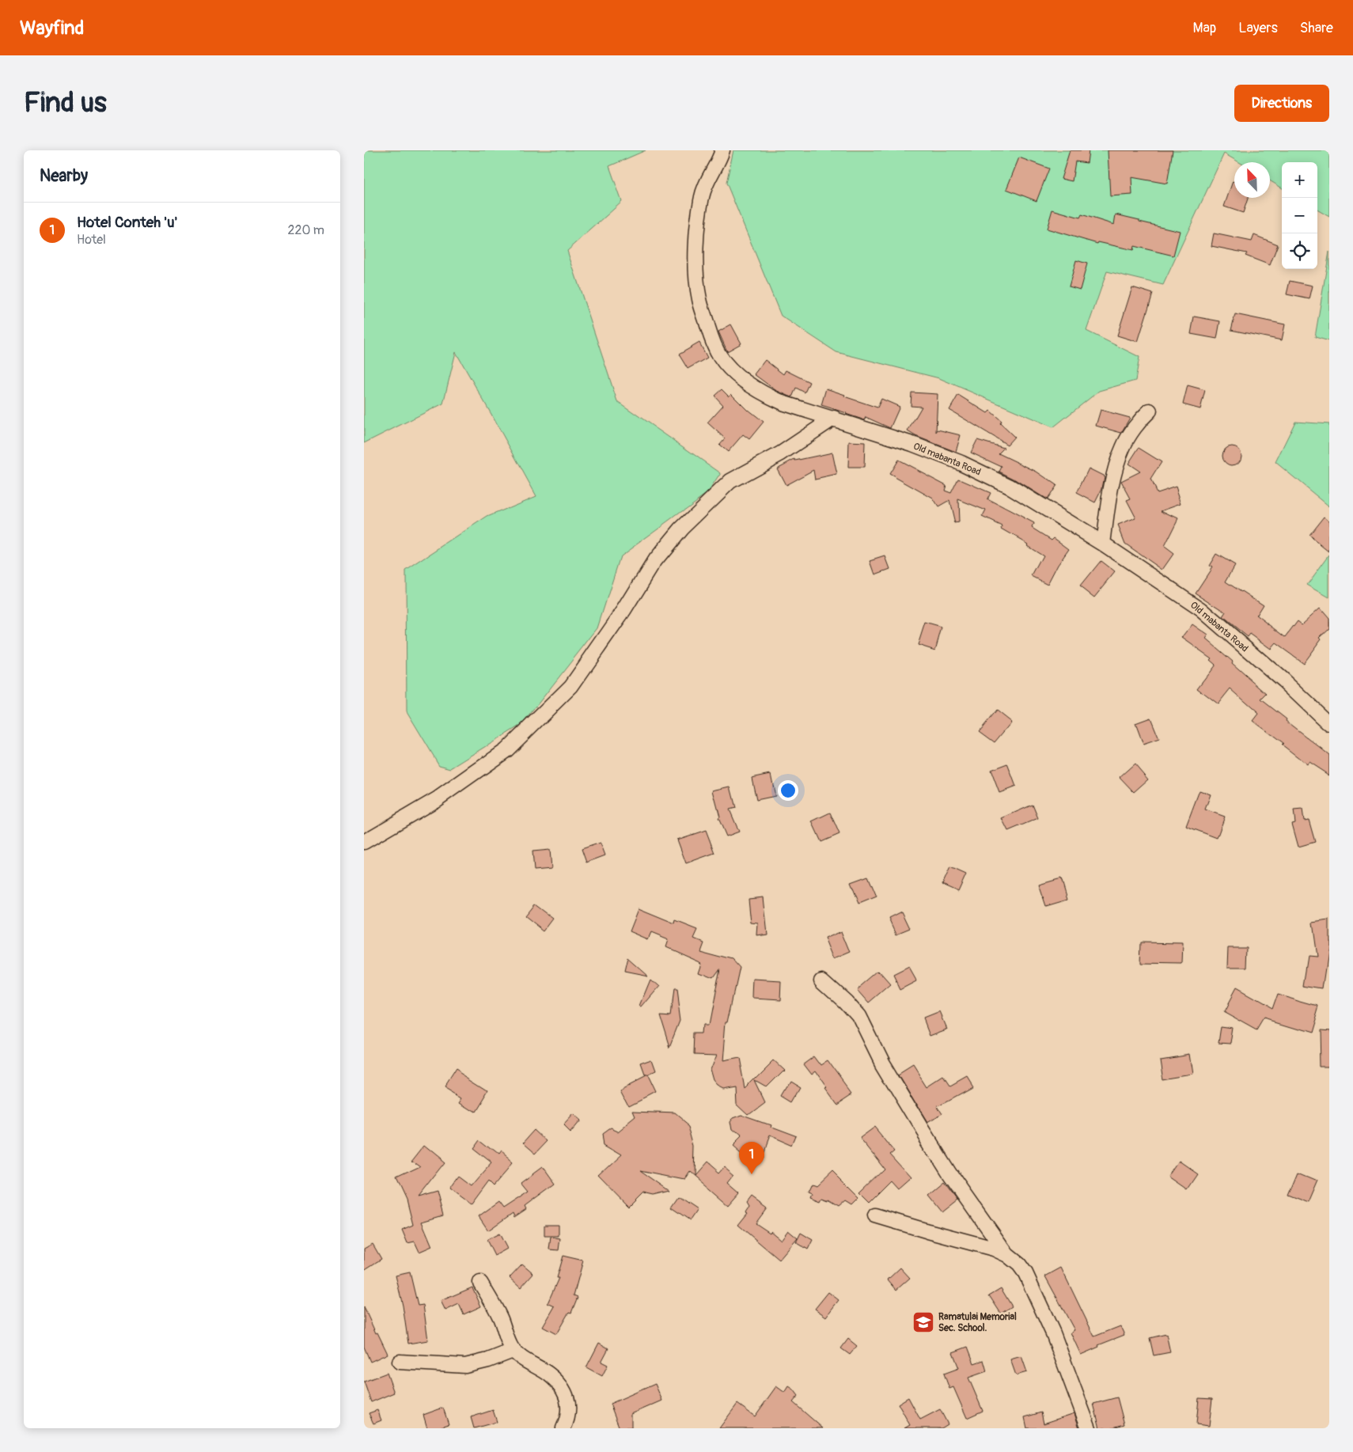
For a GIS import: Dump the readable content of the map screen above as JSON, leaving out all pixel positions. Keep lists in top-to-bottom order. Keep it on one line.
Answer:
{"streets":{"street":["Old mabanta Road"]},"places":{"school or university":["Ramatulai Memorial Sec. School."]},"north":"top left","page":{"header":"Wayfind","nav":["Map","Layers","Share"],"buttons":"Directions","title":"Find us","heading":"Nearby","map_buttons":["+","−"],"list":[{"mark":"1","name":"Hotel Conteh 'u'","note":"Hotel","value":"220 m"}],"pins":"1"}}
